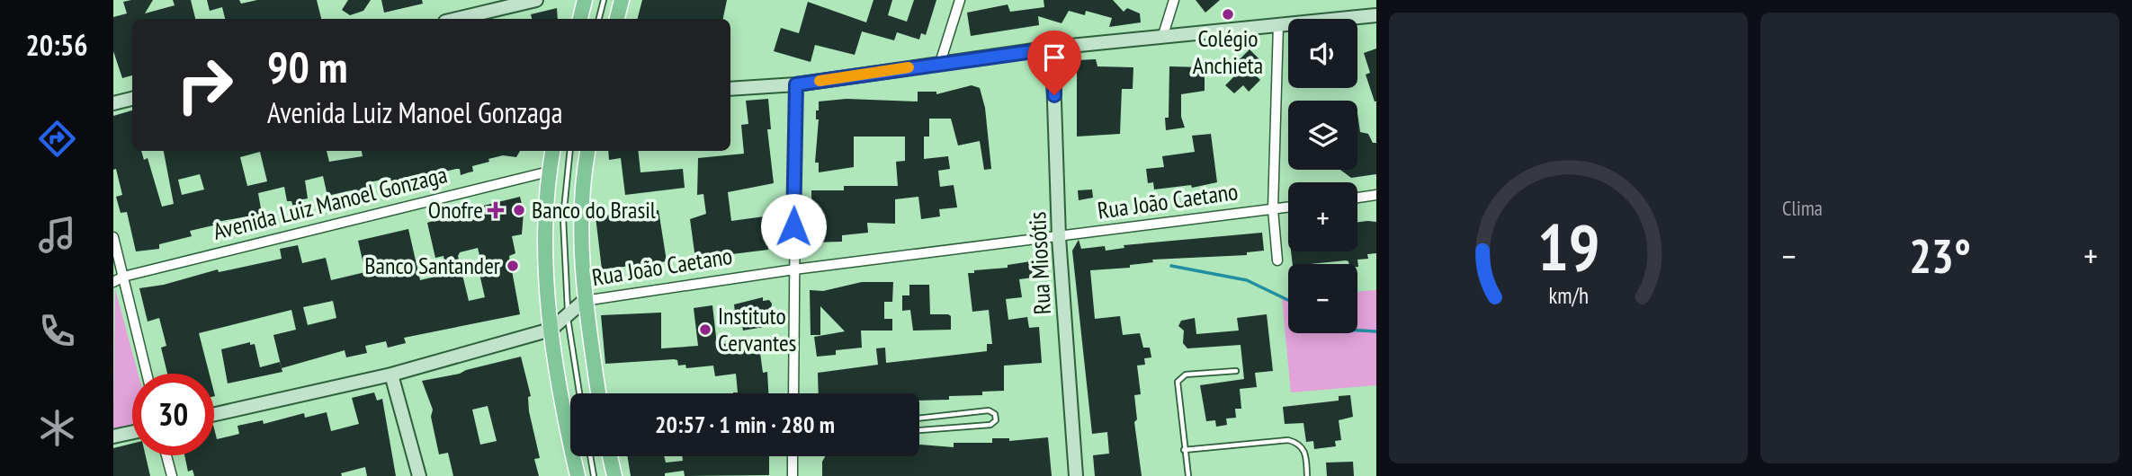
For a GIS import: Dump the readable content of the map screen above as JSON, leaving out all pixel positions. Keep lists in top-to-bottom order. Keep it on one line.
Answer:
{"streets":{"street":["Rua João Caetano","Avenida Luiz Manoel Gonzaga","Rua Miosótis"]},"crossings":[["Rua João Caetano","Rua Miosótis"]],"places":{"other":["Colégio Anchieta","Banco do Brasil","Banco Santander","Instituto Cervantes"],"health":["Onofre"]},"page":{"tabs":"20:56","tile":"Clima","map_buttons":["+","−"],"turn":["90 m","Avenida Luiz Manoel Gonzaga"],"heat":["−","23°","+"],"limit":"30","trip":"20:57 · 1 min · 280 m","gauge":["19","km/h"]}}
